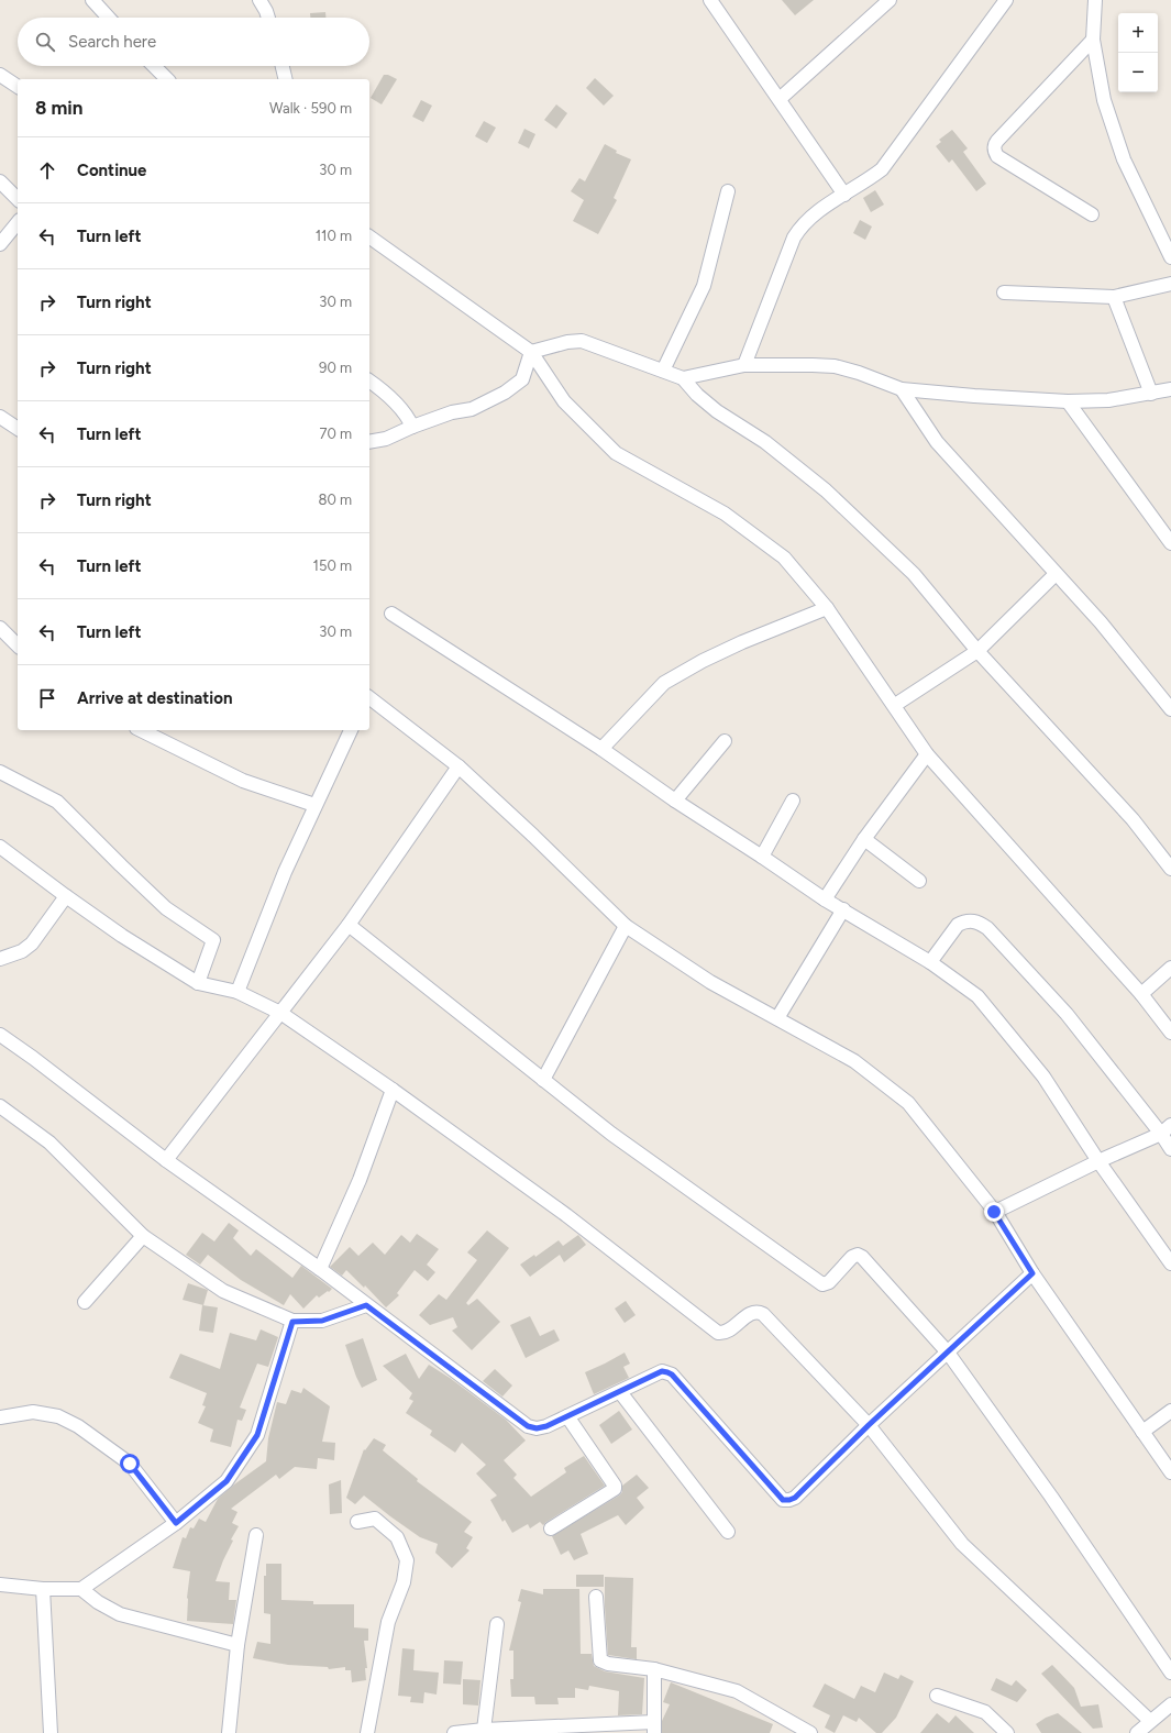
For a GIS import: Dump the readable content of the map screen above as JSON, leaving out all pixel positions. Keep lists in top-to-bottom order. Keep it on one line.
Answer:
{"page":{"map_buttons":["+","−"],"search":"Search here","heading":["8 min","Walk · 590 m"],"list":[["Continue","30 m"],["Turn left","110 m"],["Turn right","30 m"],["Turn right","90 m"],["Turn left","70 m"],["Turn right","80 m"],["Turn left","150 m"],["Turn left","30 m"],"Arrive at destination"]}}
